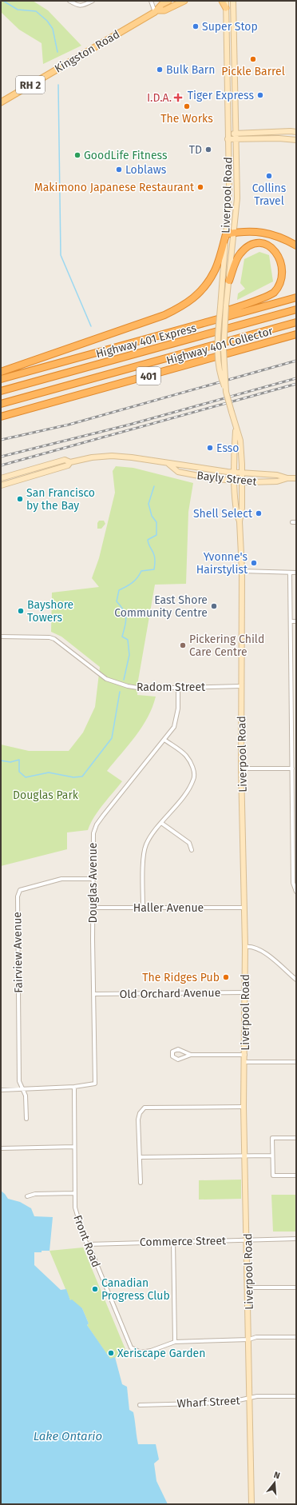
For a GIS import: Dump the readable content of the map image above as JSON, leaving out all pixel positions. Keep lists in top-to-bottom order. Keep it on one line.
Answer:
{"streets":{"highway":["Highway 401 Express","Highway 401 Collector","401"],"main road":["Kingston Road","RH 2","Liverpool Road","Bayly Street"],"street":["Radom Street","Douglas Avenue","Haller Avenue","Fairview Avenue","Old Orchard Avenue","Front Road","Commerce Street","Wharf Street"]},"crossings":[["Liverpool Road","Bayly Street"],["Liverpool Road","Radom Street"],["Liverpool Road","Haller Avenue"],["Liverpool Road","Old Orchard Avenue"],["Liverpool Road","Commerce Street"],["Liverpool Road","Wharf Street"],["Radom Street","Douglas Avenue"],["Douglas Avenue","Haller Avenue"],["Douglas Avenue","Fairview Avenue"],["Douglas Avenue","Old Orchard Avenue"],["Douglas Avenue","Front Road"],["Front Road","Commerce Street"]],"water":["Lake Ontario"],"parks":["Douglas Park"],"places":{"other":["Super Stop","Pickle Barrel","Bulk Barn","Tiger Express","The Works","TD","GoodLife Fitness","Loblaws","Collins Travel","Makimono Japanese Restaurant","Esso","San Francisco by the Bay","Shell Select","Yvonne's Hairstylist","East Shore Community Centre","Bayshore Towers","Pickering Child Care Centre","The Ridges Pub","Canadian Progress Club","Xeriscape Garden"],"health":["I.D.A."]},"north":"top"}
